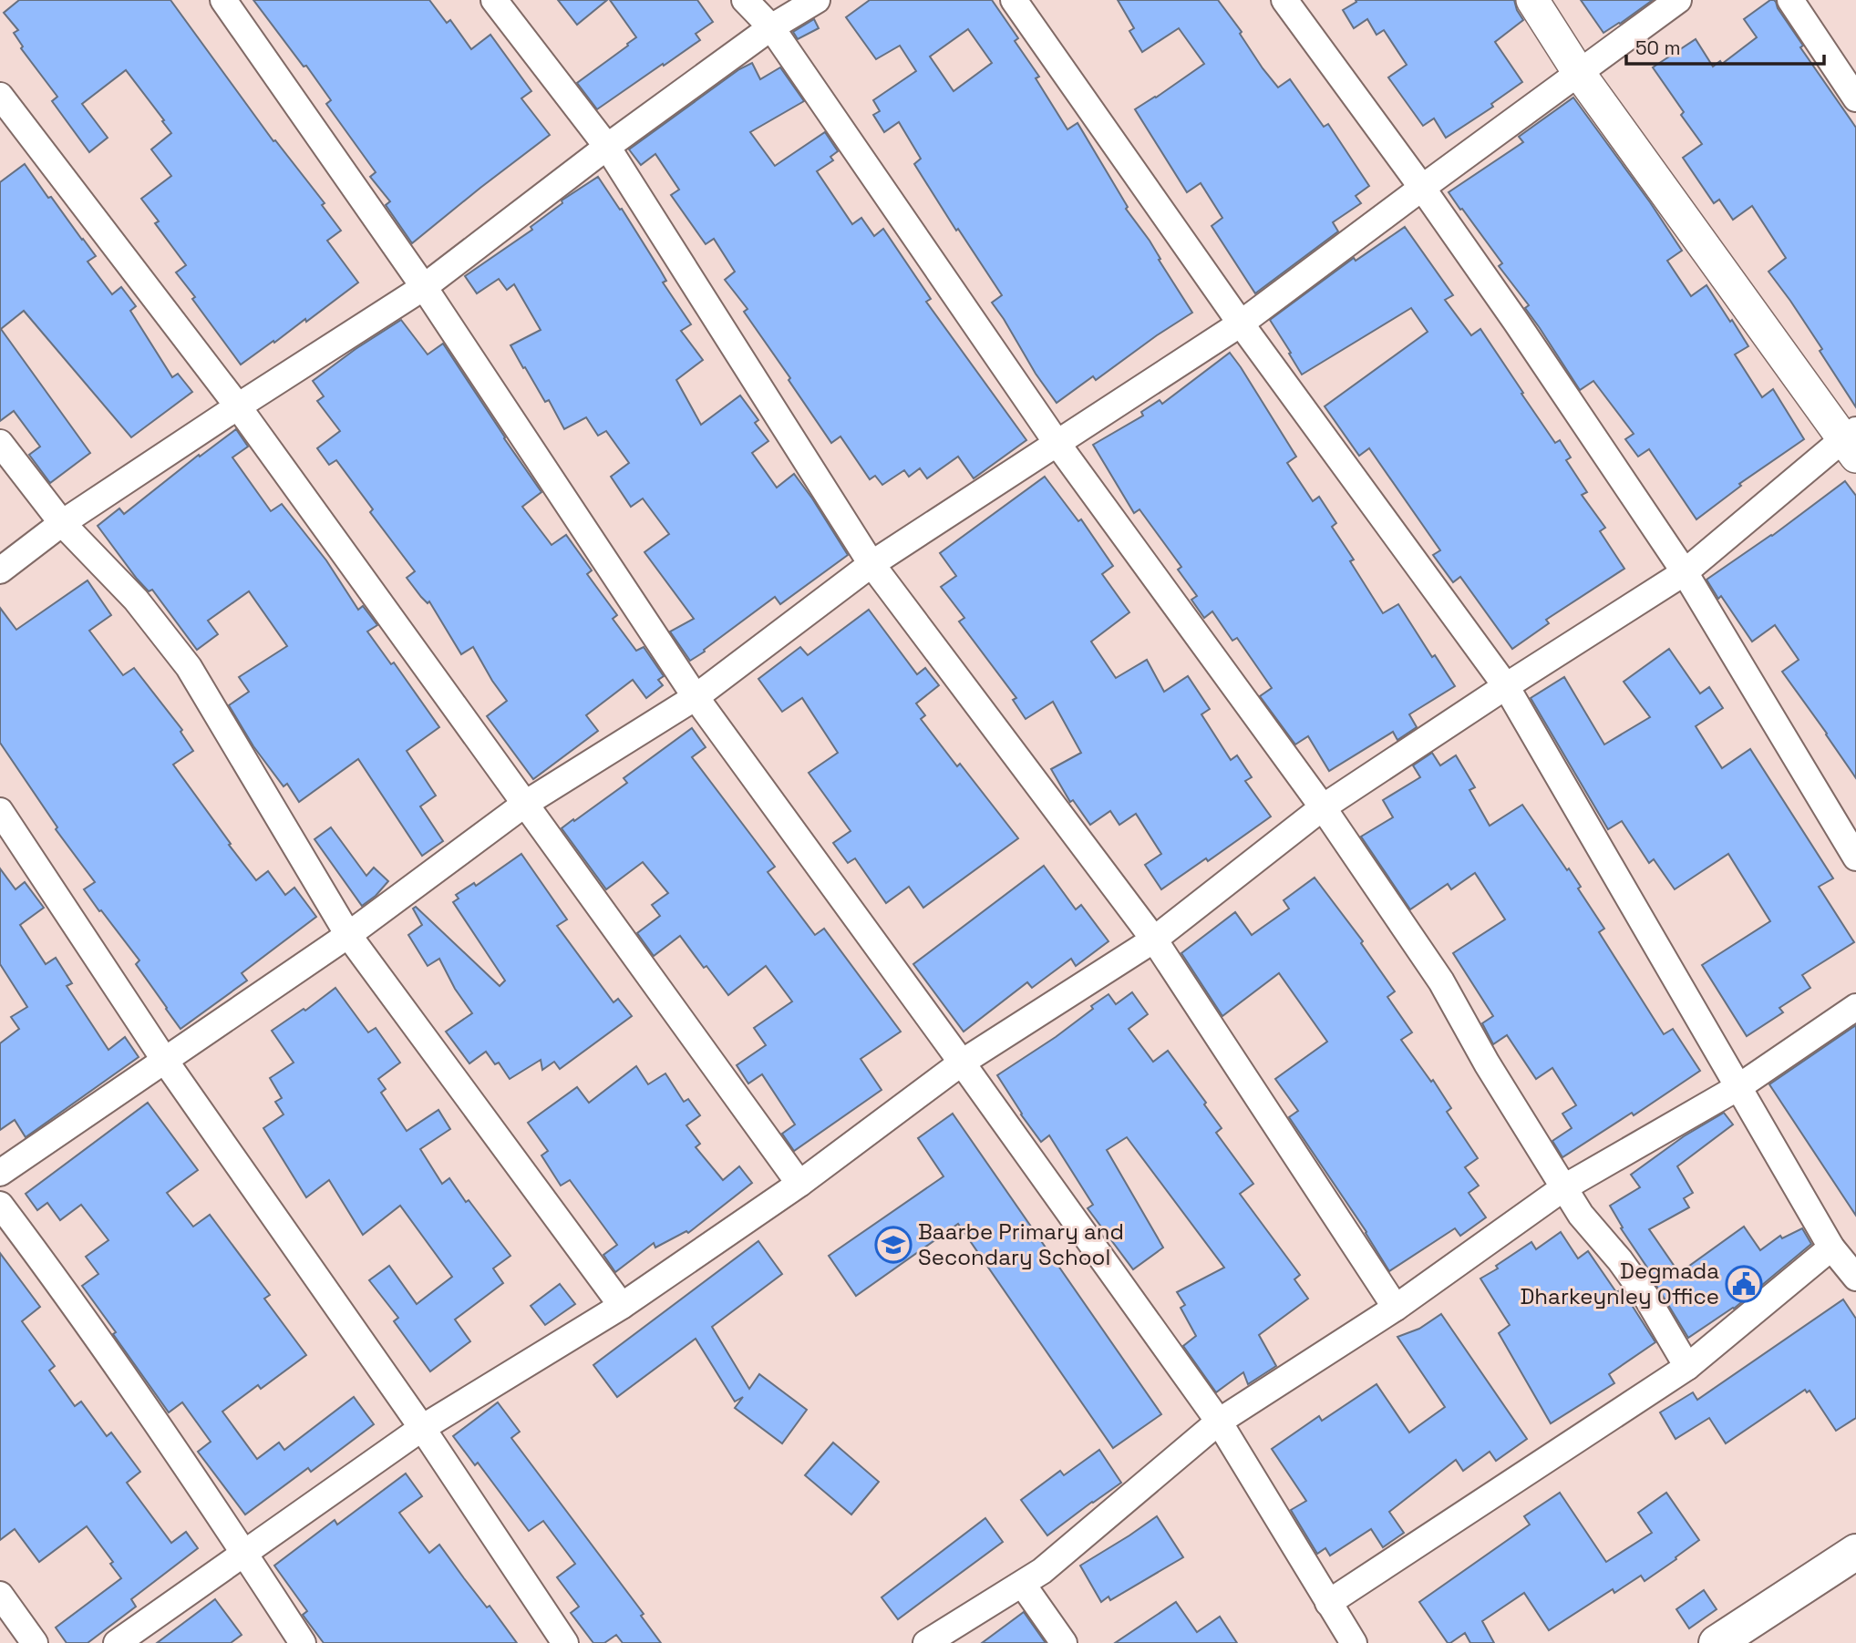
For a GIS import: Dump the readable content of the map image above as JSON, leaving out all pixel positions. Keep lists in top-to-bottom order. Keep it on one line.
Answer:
{"places":{"school or university":["Baarbe Primary and Secondary School"],"public building":["Degmada Dharkeynley Office"]},"scale_bar":"50 m"}
